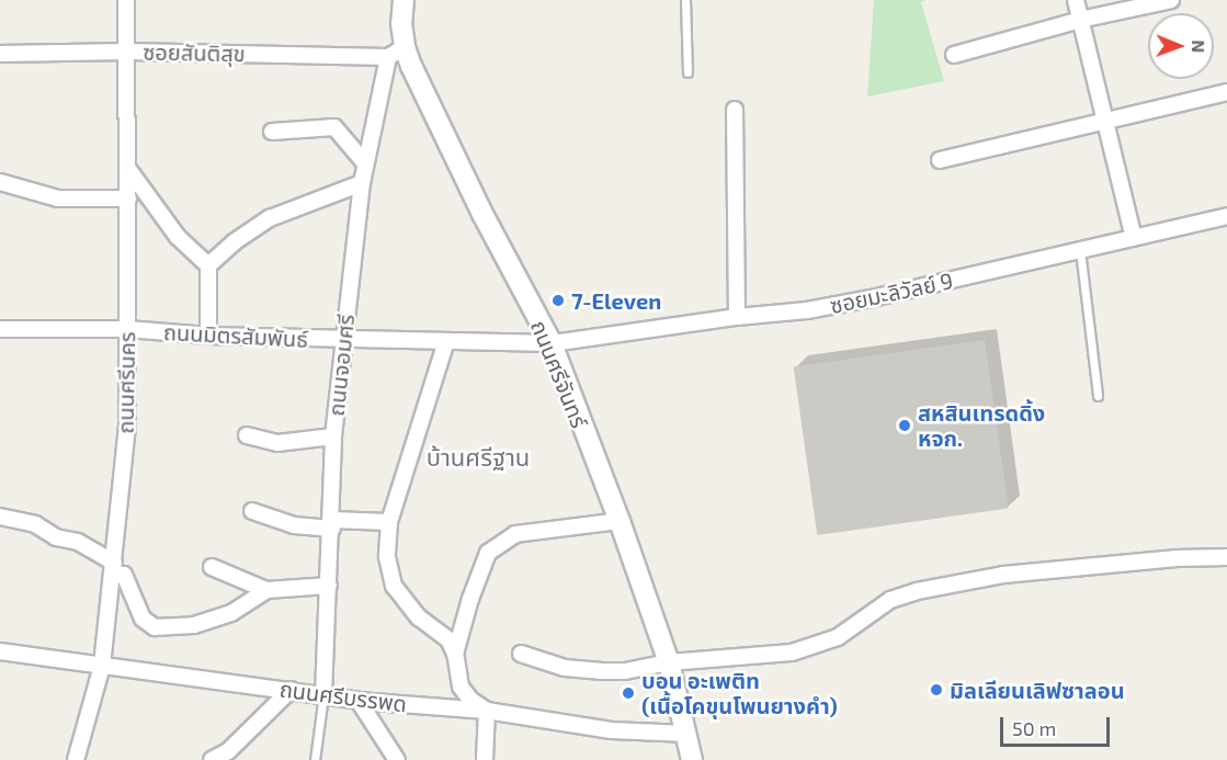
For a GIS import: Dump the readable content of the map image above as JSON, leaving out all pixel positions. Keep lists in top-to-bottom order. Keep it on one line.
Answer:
{"streets":{"main road":["ถนนศรีจันทร์"],"street":["ซอยสันติสุข","ซอยมะลิวัลย์ 9","ถนนมิตรสัมพันธ์","ถนนจอมศรี","ถนนศรีนคร","ถนนศรีบรรพด"]},"crossings":[["ซอยสันติสุข","ถนนจอมศรี"],["ซอยสันติสุข","ถนนศรีจันทร์"],["ซอยสันติสุข","ถนนศรีนคร"],["ซอยมะลิวัลย์ 9","ถนนมิตรสัมพันธ์"],["ซอยมะลิวัลย์ 9","ถนนศรีจันทร์"],["ถนนมิตรสัมพันธ์","ถนนจอมศรี"],["ถนนมิตรสัมพันธ์","ถนนศรีจันทร์"],["ถนนมิตรสัมพันธ์","ถนนศรีนคร"],["ถนนจอมศรี","ถนนศรีจันทร์"],["ถนนจอมศรี","ถนนศรีบรรพด"],["ถนนศรีจันทร์","ถนนศรีบรรพด"],["ถนนศรีนคร","ถนนศรีบรรพด"]],"districts":["บ้านศรีฐาน"],"places":["7-Eleven","สหสินเทรดดิ้ง หจก.","มิลเลียนเลิฟซาลอน","บอน อะเพติท (เนื้อโคขุนโพนยางคำ)"],"scale_bar":"50 m","north":"right"}
